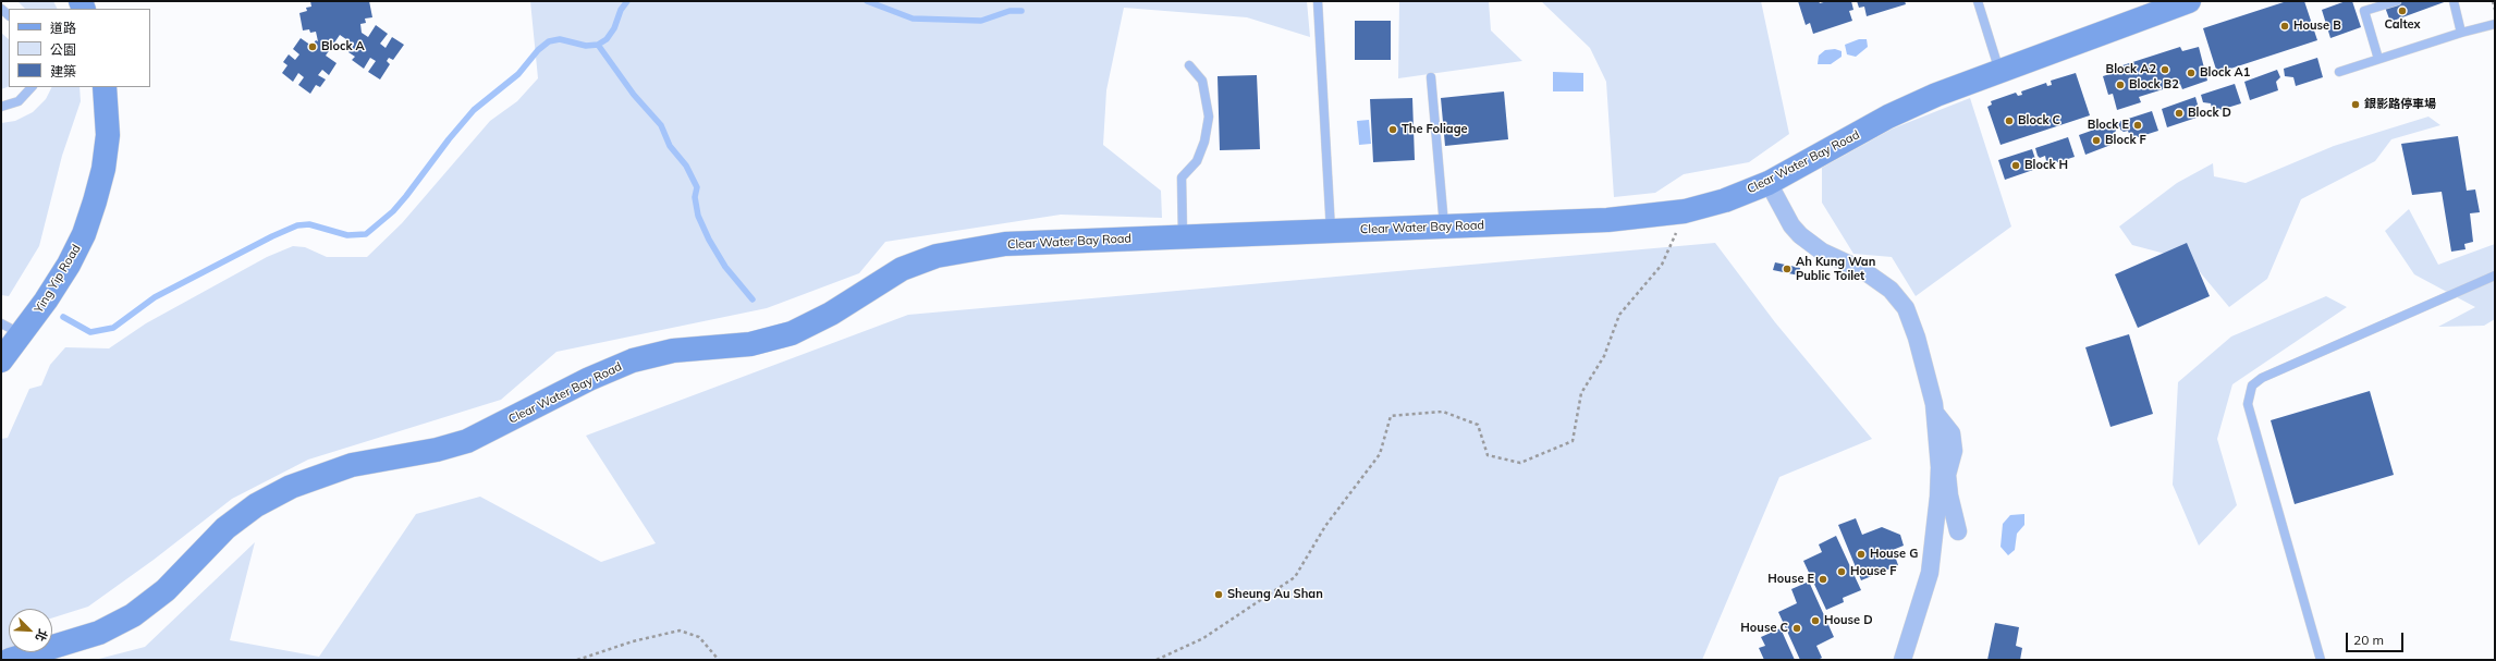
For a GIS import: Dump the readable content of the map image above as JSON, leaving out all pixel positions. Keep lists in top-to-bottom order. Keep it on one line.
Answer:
{"streets":{"main road":["Clear Water Bay Road","Ying Yip Road"]},"places":["Caltex","House B","Block A","Block A2","Block A1","Block B2","銀影路停車場","Block D","Block C","Block E","The Foliage","Block F","Block H","Ah Kung Wan Public Toilet","House G","House F","House E","Sheung Au Shan","House D","House C"],"legend":["道路","公園","建築"],"scale_bar":"20 m","north":"bottom right"}
